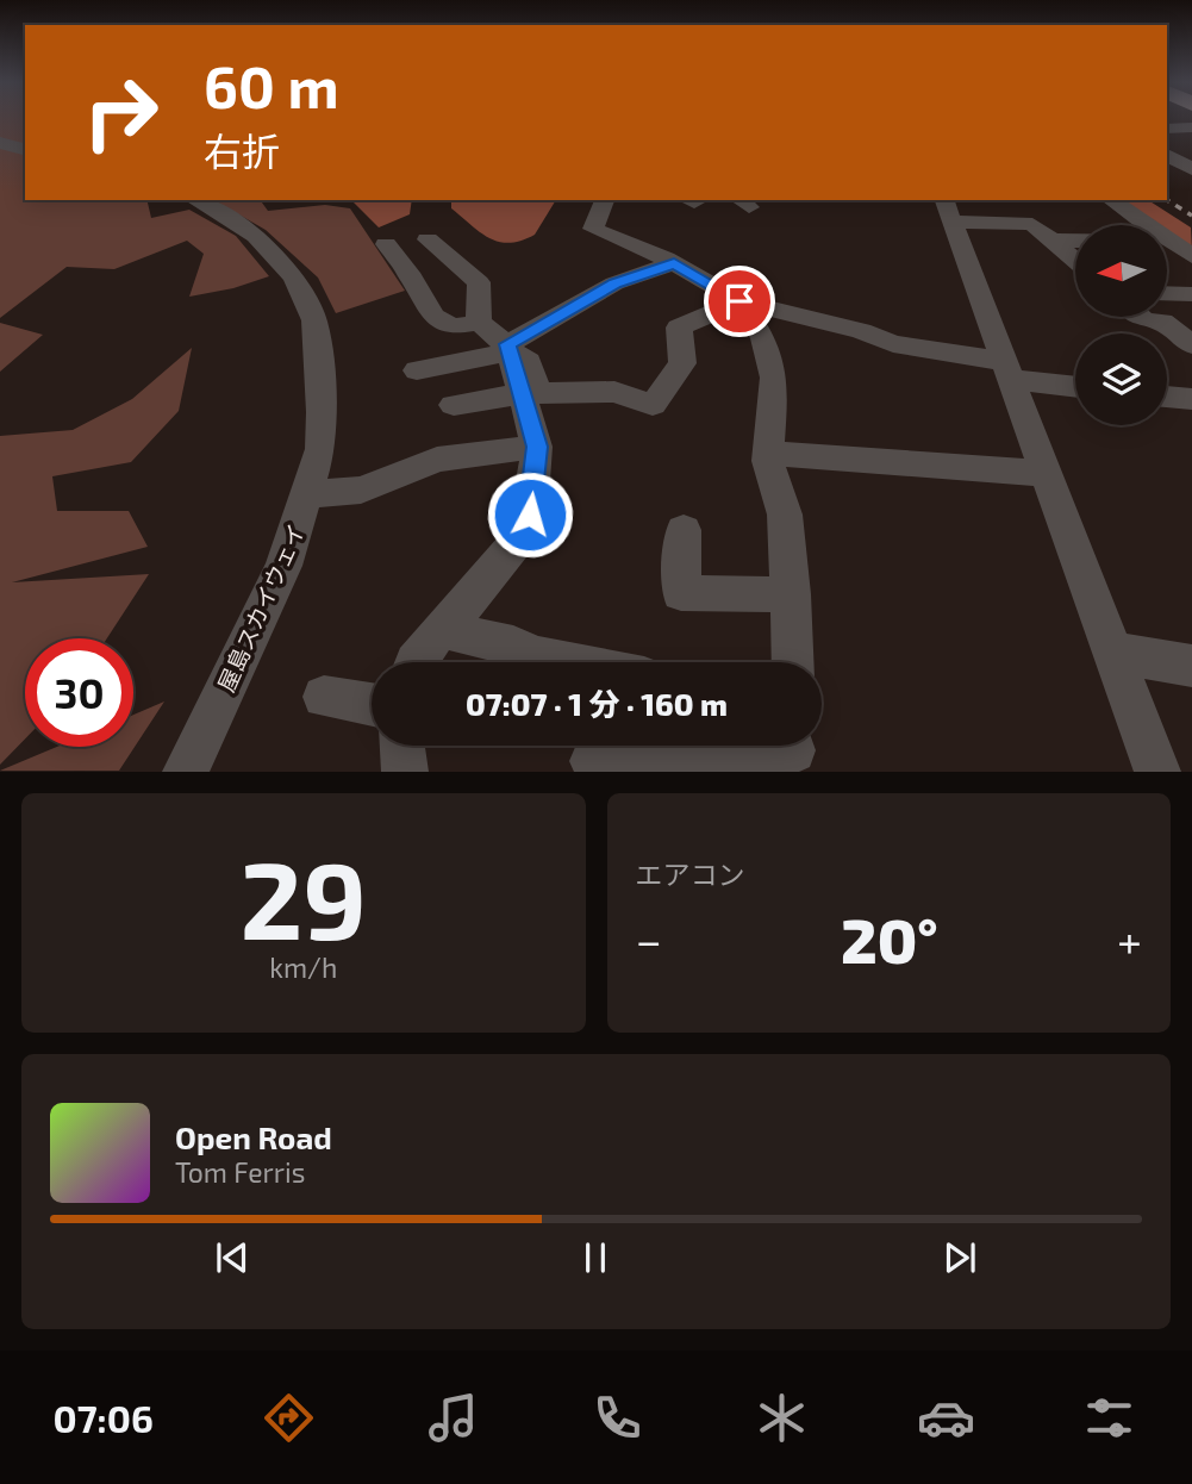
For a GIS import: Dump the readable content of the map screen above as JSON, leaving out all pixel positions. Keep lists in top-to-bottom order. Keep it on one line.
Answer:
{"streets":{"street":["屋島スカイウェイ"]},"north":"left","page":{"turn":["60 m","右折"],"limit":"30","trip":"07:07 · 1 分 · 160 m","tile":[["29","km/h"],"エアコン"],"heat":["−","20°","+"],"song":["Open Road","Tom Ferris"],"tabs":"07:06"}}
